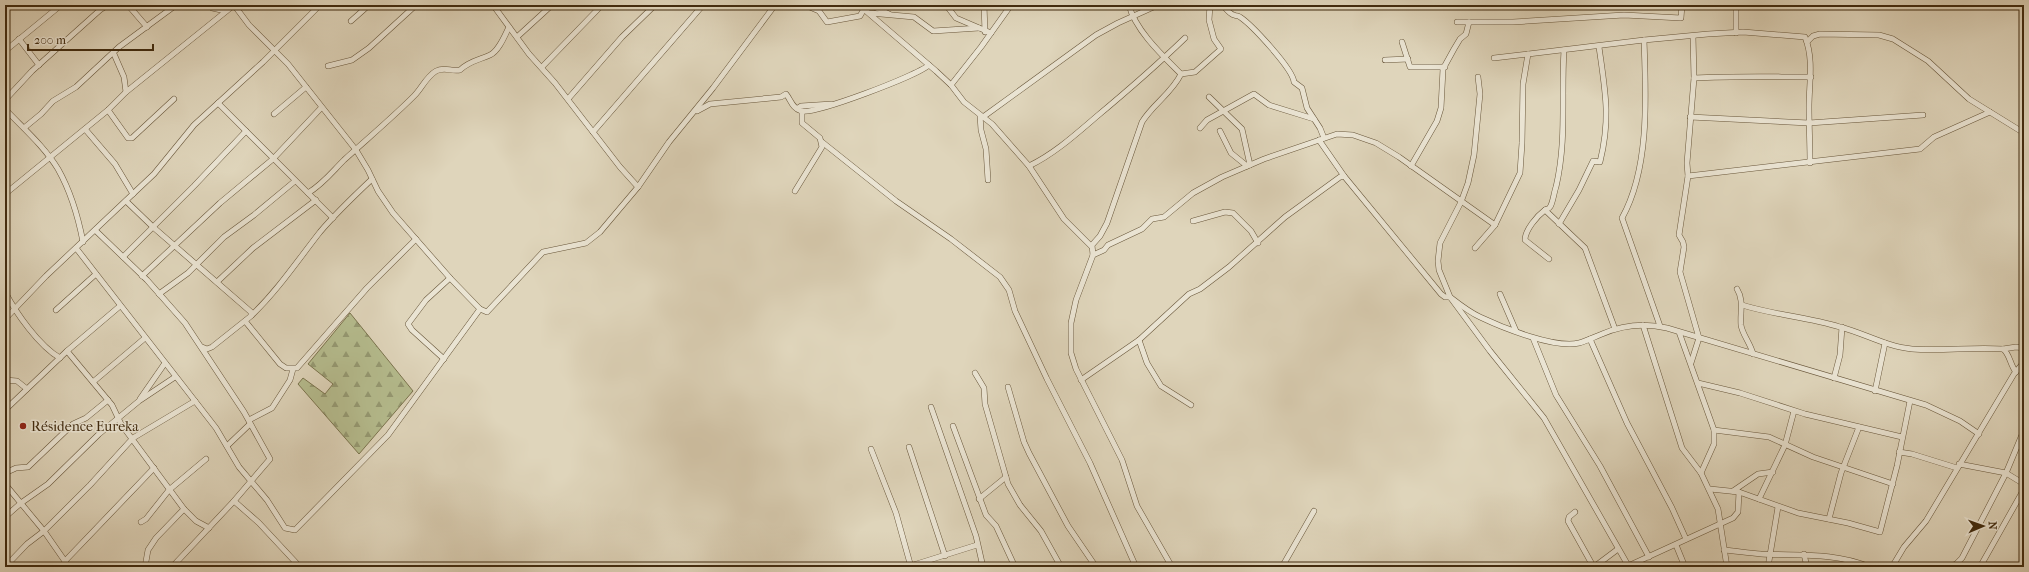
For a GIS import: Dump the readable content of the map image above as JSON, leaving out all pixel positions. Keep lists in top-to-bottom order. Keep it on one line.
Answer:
{"places":["Résidence Eureka"],"scale_bar":"200 m","north":"right"}
